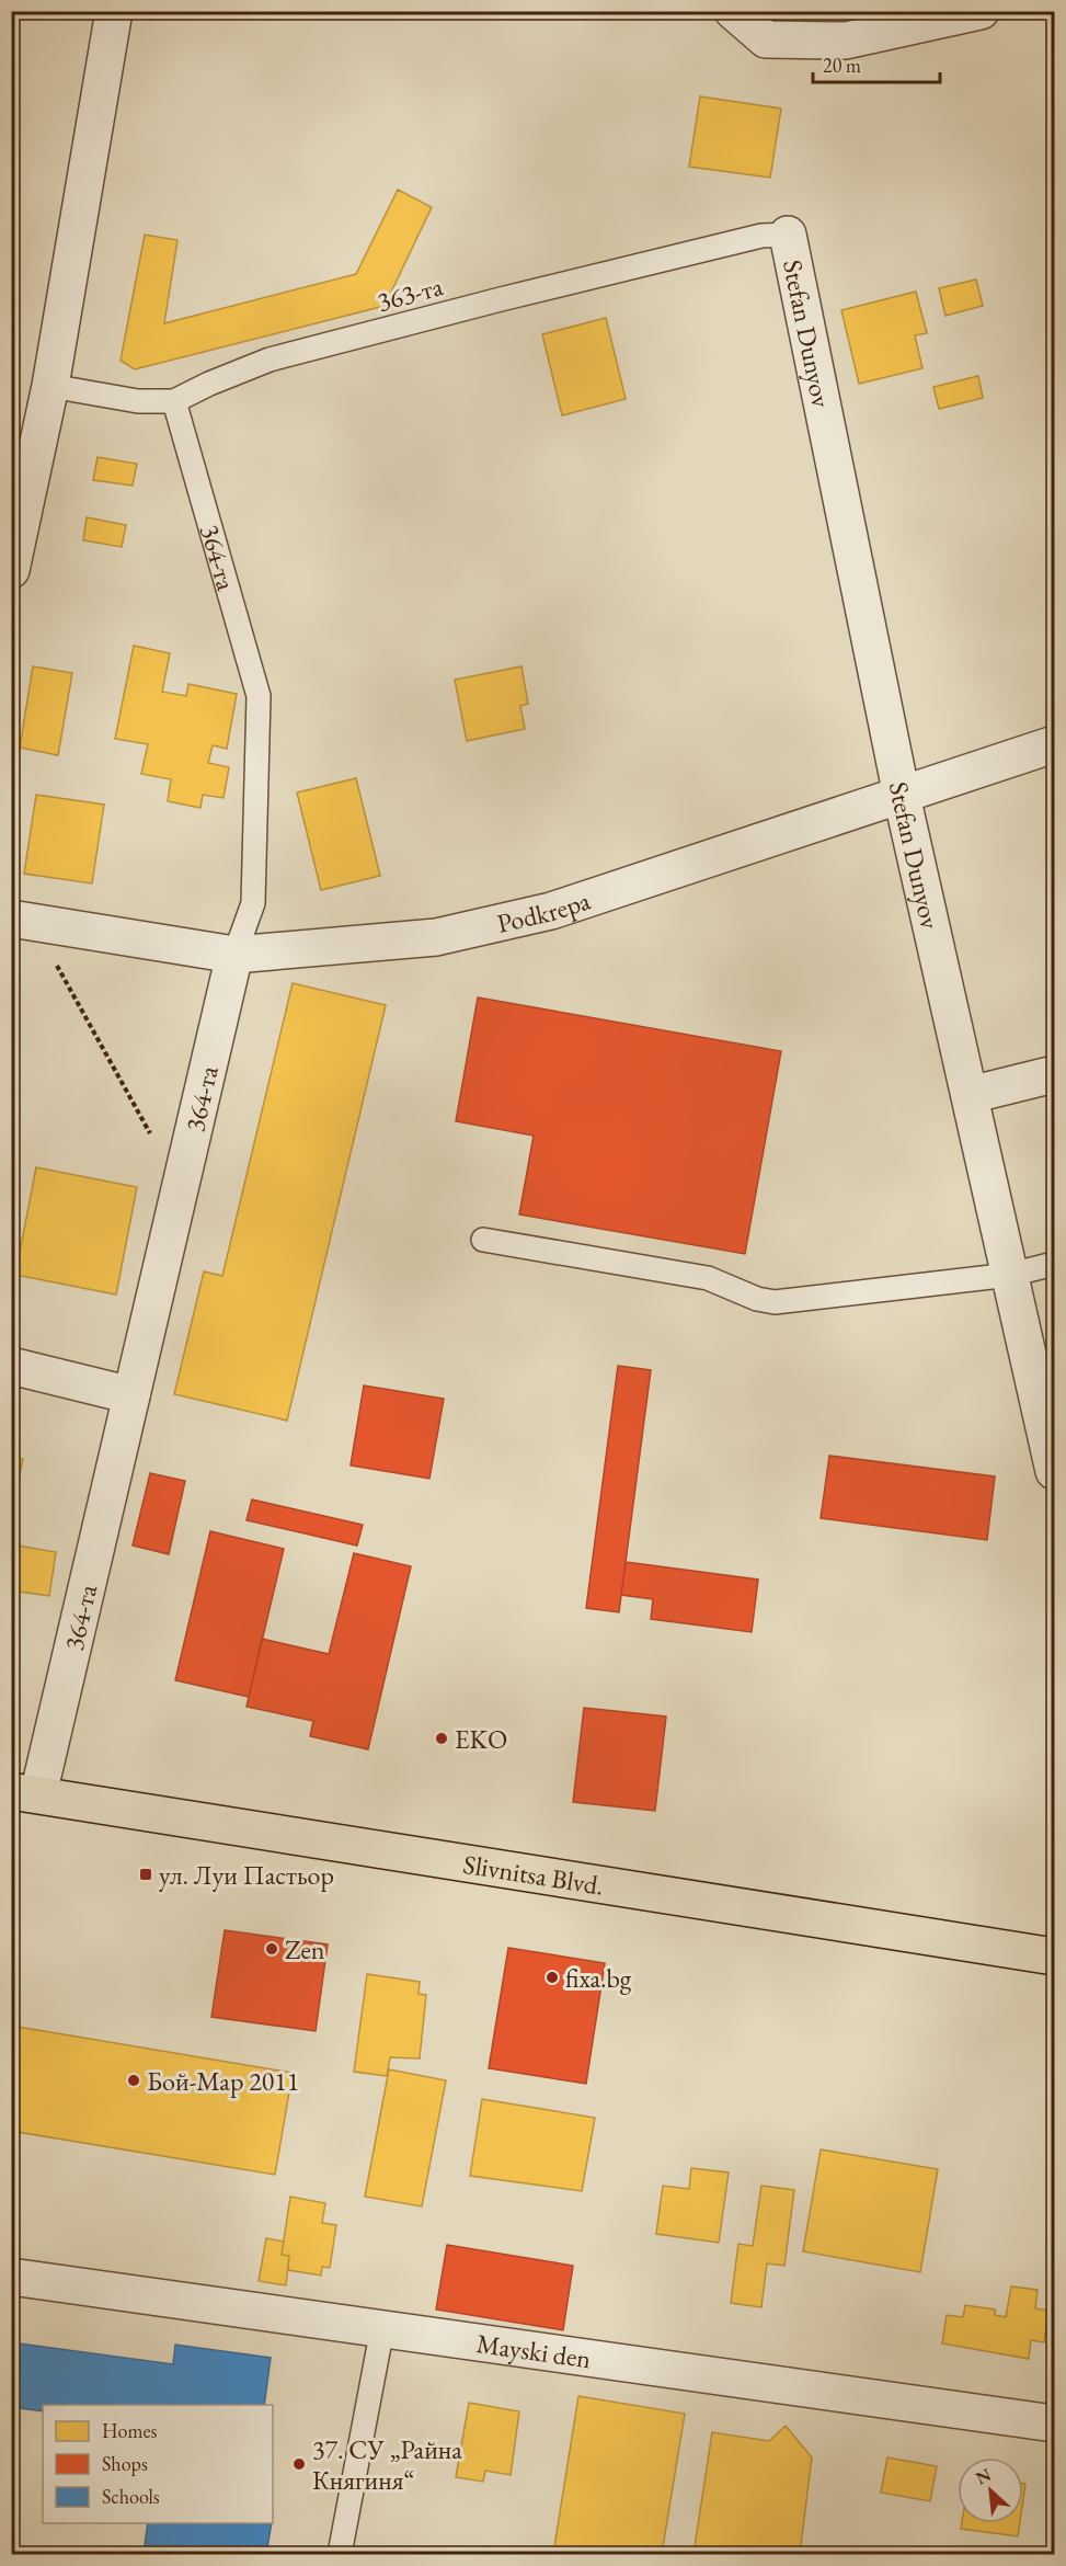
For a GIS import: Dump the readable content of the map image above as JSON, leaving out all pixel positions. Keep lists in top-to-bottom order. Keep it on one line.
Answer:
{"streets":{"main road":["Slivnitsa Blvd."],"street":["Stefan Dunyov","364-та","Podkrepa","Mayski den"],"lane":["363-та"]},"crossings":[["363-та","Stefan Dunyov"],["363-та","364-та"],["Stefan Dunyov","Podkrepa"],["364-та","Podkrepa"],["364-та","Slivnitsa Blvd."]],"places":{"other":["EKO","Zen","fixa.bg","Бой-Мар 2011","37. СУ „Райна Княгиня“"],"transit":["ул. Луи Пастьор"]},"legend":["Homes","Shops","Schools"],"scale_bar":"20 m","north":"top left"}
